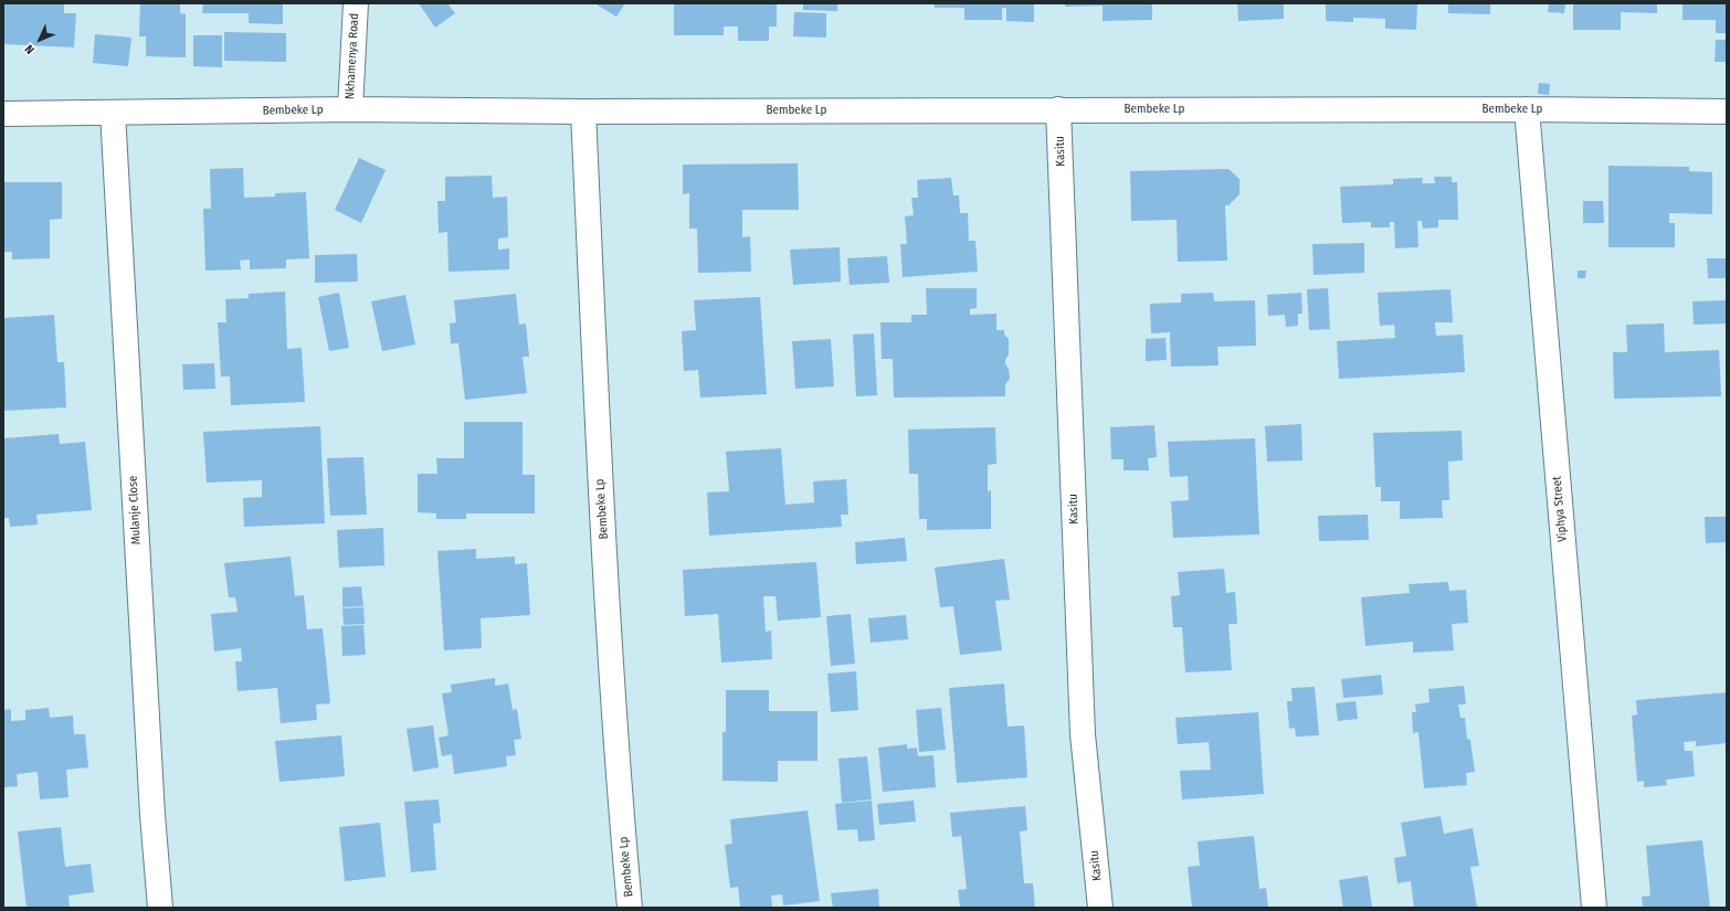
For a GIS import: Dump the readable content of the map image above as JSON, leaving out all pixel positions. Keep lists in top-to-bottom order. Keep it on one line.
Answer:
{"streets":{"street":["Nkhamenya Road","Bembeke Lp","Kasitu","Viphya Street","Mulanje Close"]},"crossings":[["Nkhamenya Road","Bembeke Lp"],["Bembeke Lp","Kasitu"],["Bembeke Lp","Viphya Street"],["Bembeke Lp","Mulanje Close"]],"north":"bottom left"}
